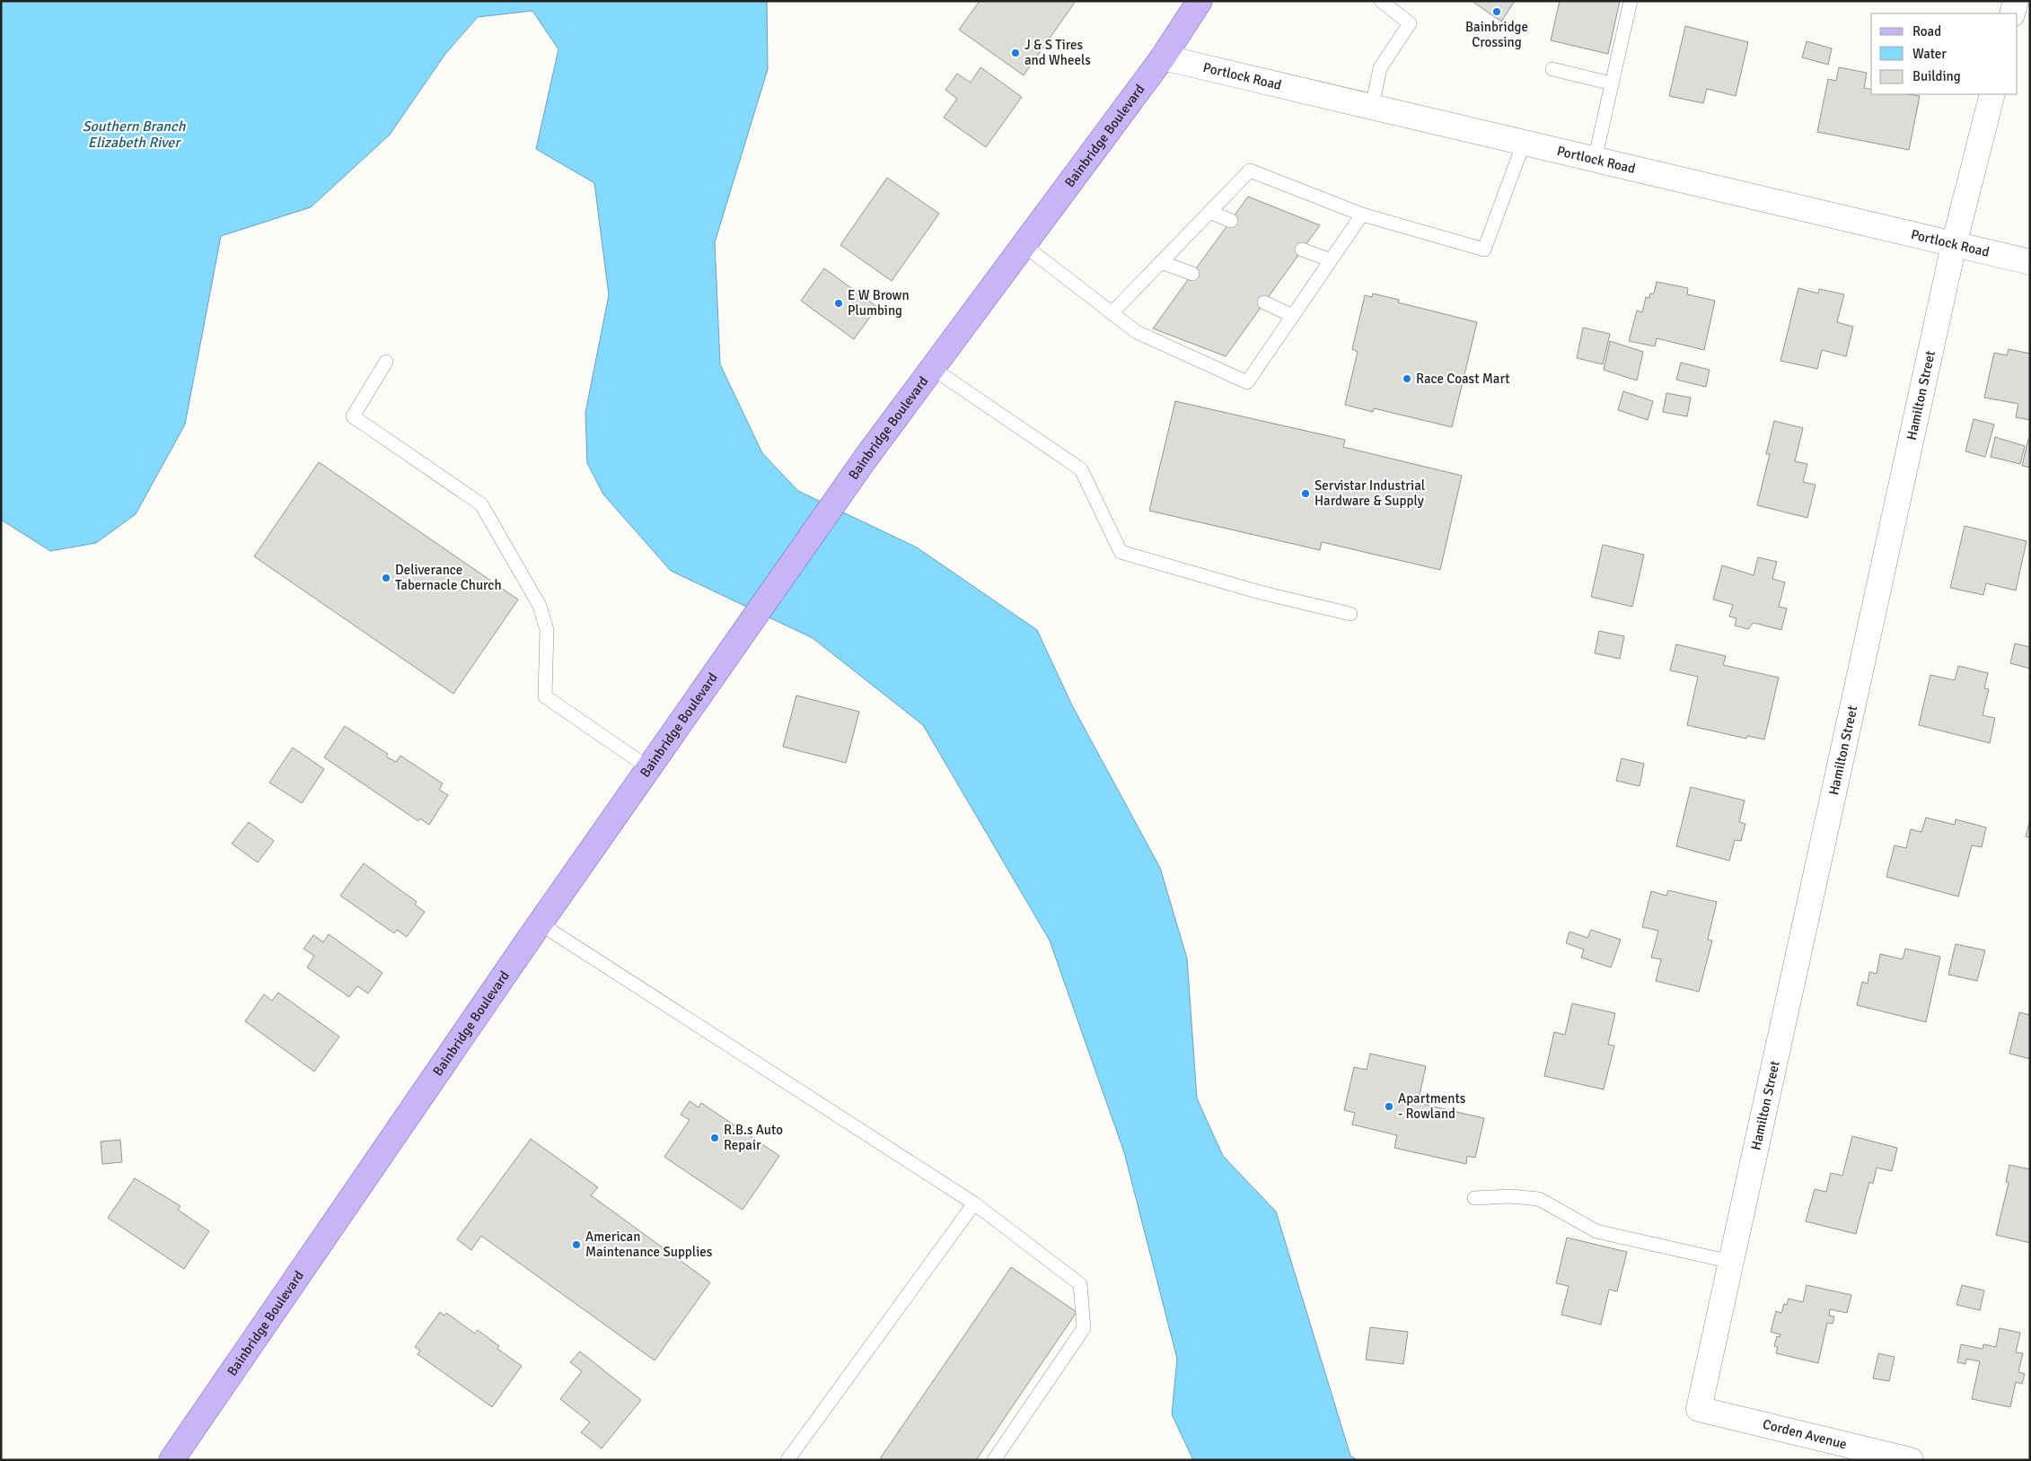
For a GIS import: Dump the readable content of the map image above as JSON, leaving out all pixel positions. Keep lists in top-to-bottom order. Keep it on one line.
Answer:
{"streets":{"main road":["Bainbridge Boulevard"],"street":["Portlock Road","Hamilton Street","Corden Avenue"]},"crossings":[["Portlock Road","Bainbridge Boulevard"],["Portlock Road","Hamilton Street"],["Hamilton Street","Corden Avenue"]],"water":["Southern Branch Elizabeth River"],"places":["Bainbridge Crossing","J & S Tires and Wheels","E W Brown Plumbing","Race Coast Mart","Servistar Industrial Hardware & Supply","Deliverance Tabernacle Church","Apartments - Rowland","R.B.s Auto Repair","American Maintenance Supplies"],"legend":["Road","Water","Building"]}
